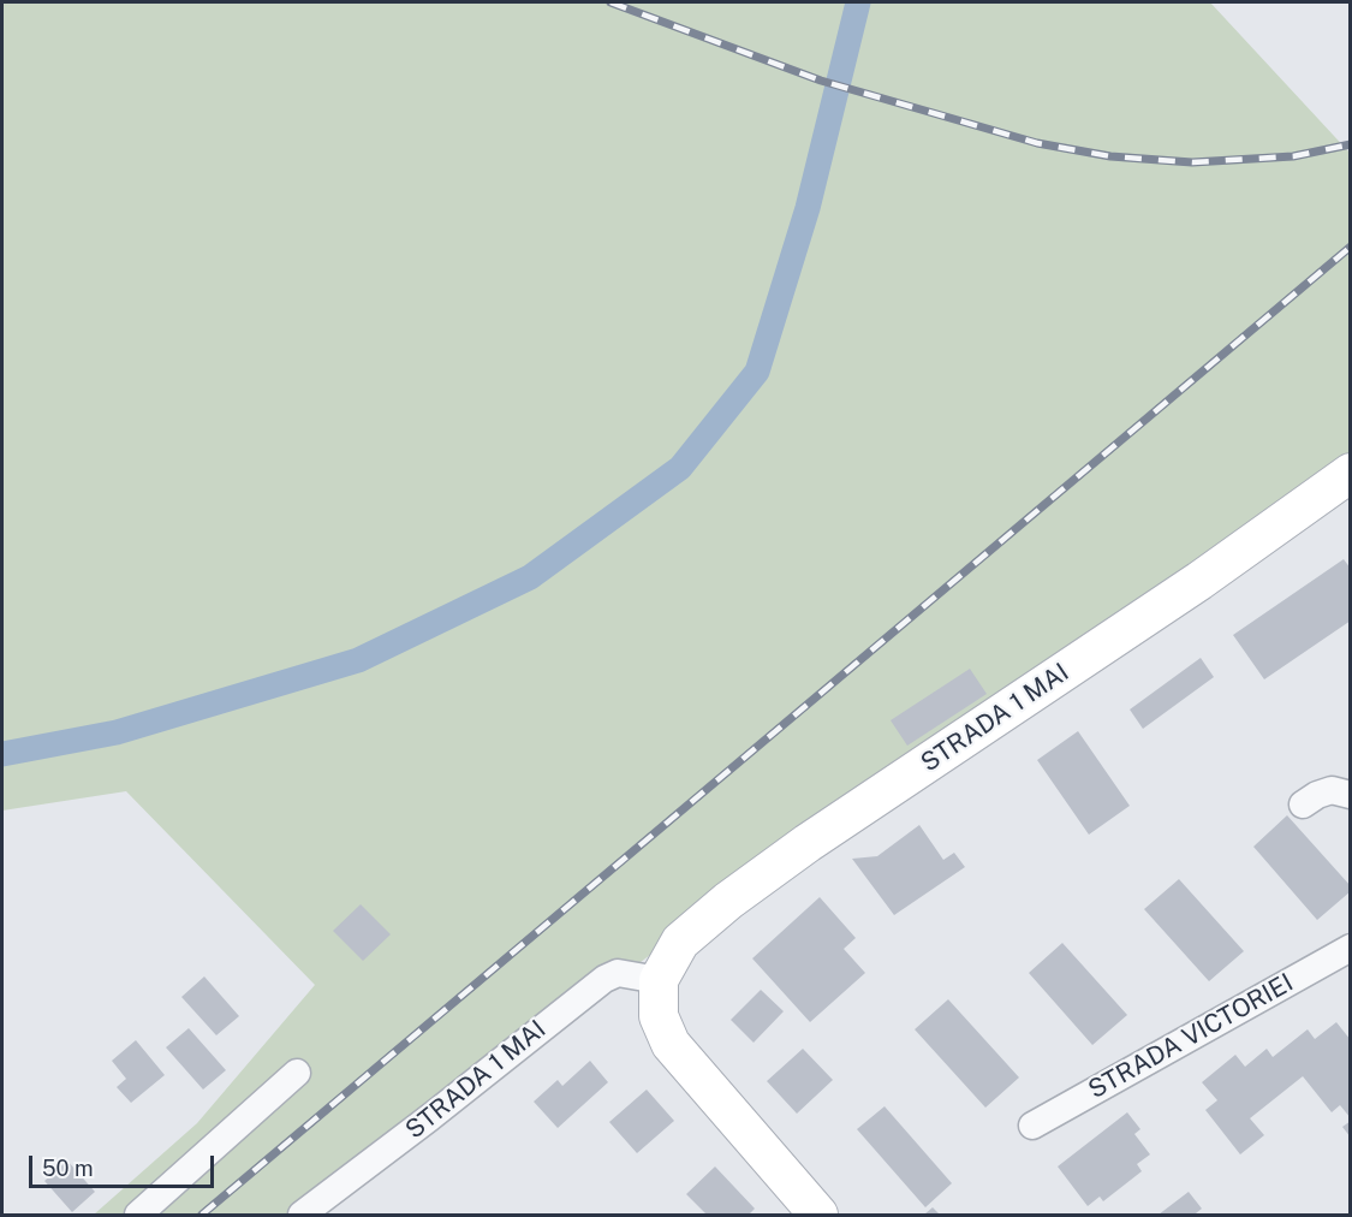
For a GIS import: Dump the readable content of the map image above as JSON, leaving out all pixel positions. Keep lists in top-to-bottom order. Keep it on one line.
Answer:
{"streets":{"main road":["STRADA 1 MAI"],"street":["STRADA VICTORIEI"]},"scale_bar":"50 m"}
